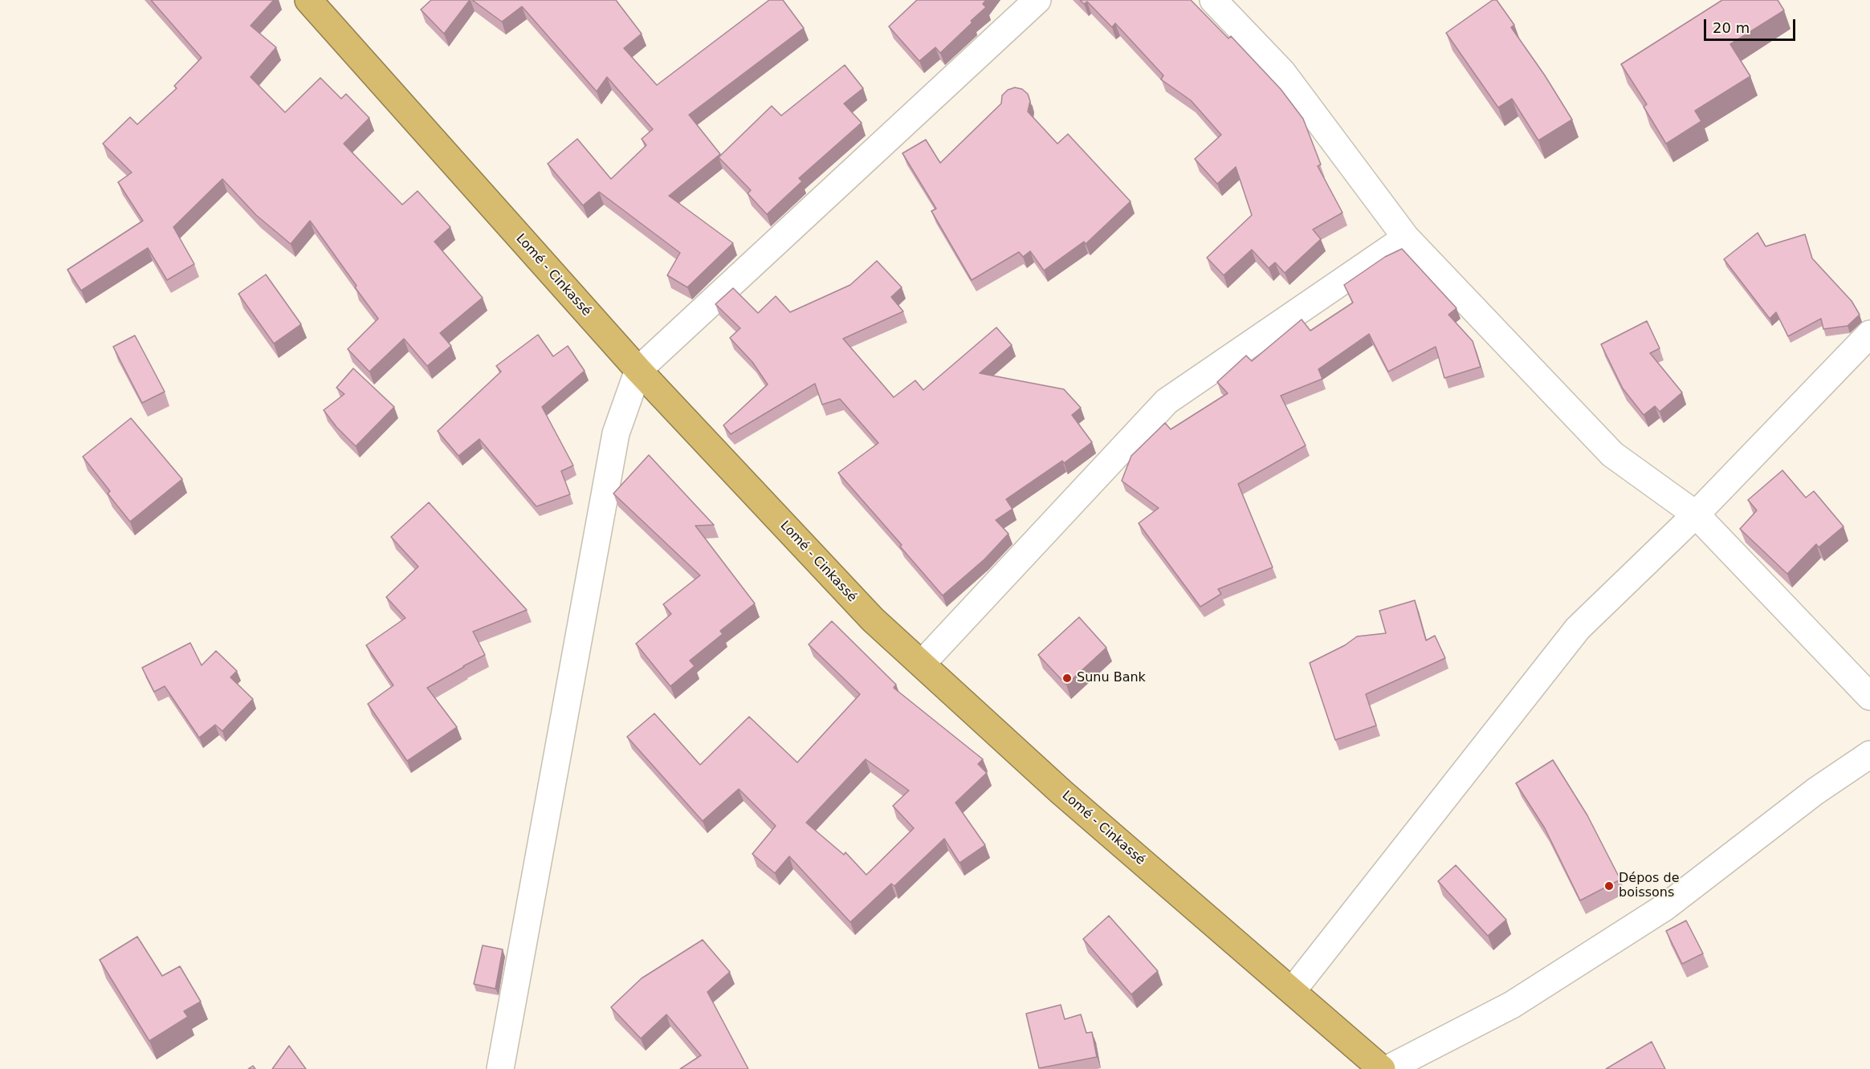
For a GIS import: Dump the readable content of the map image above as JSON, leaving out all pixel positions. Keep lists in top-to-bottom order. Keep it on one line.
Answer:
{"streets":{"highway":["Lomé - Cinkassé"]},"places":["Sunu Bank","Dépos de boissons"],"scale_bar":"20 m"}
